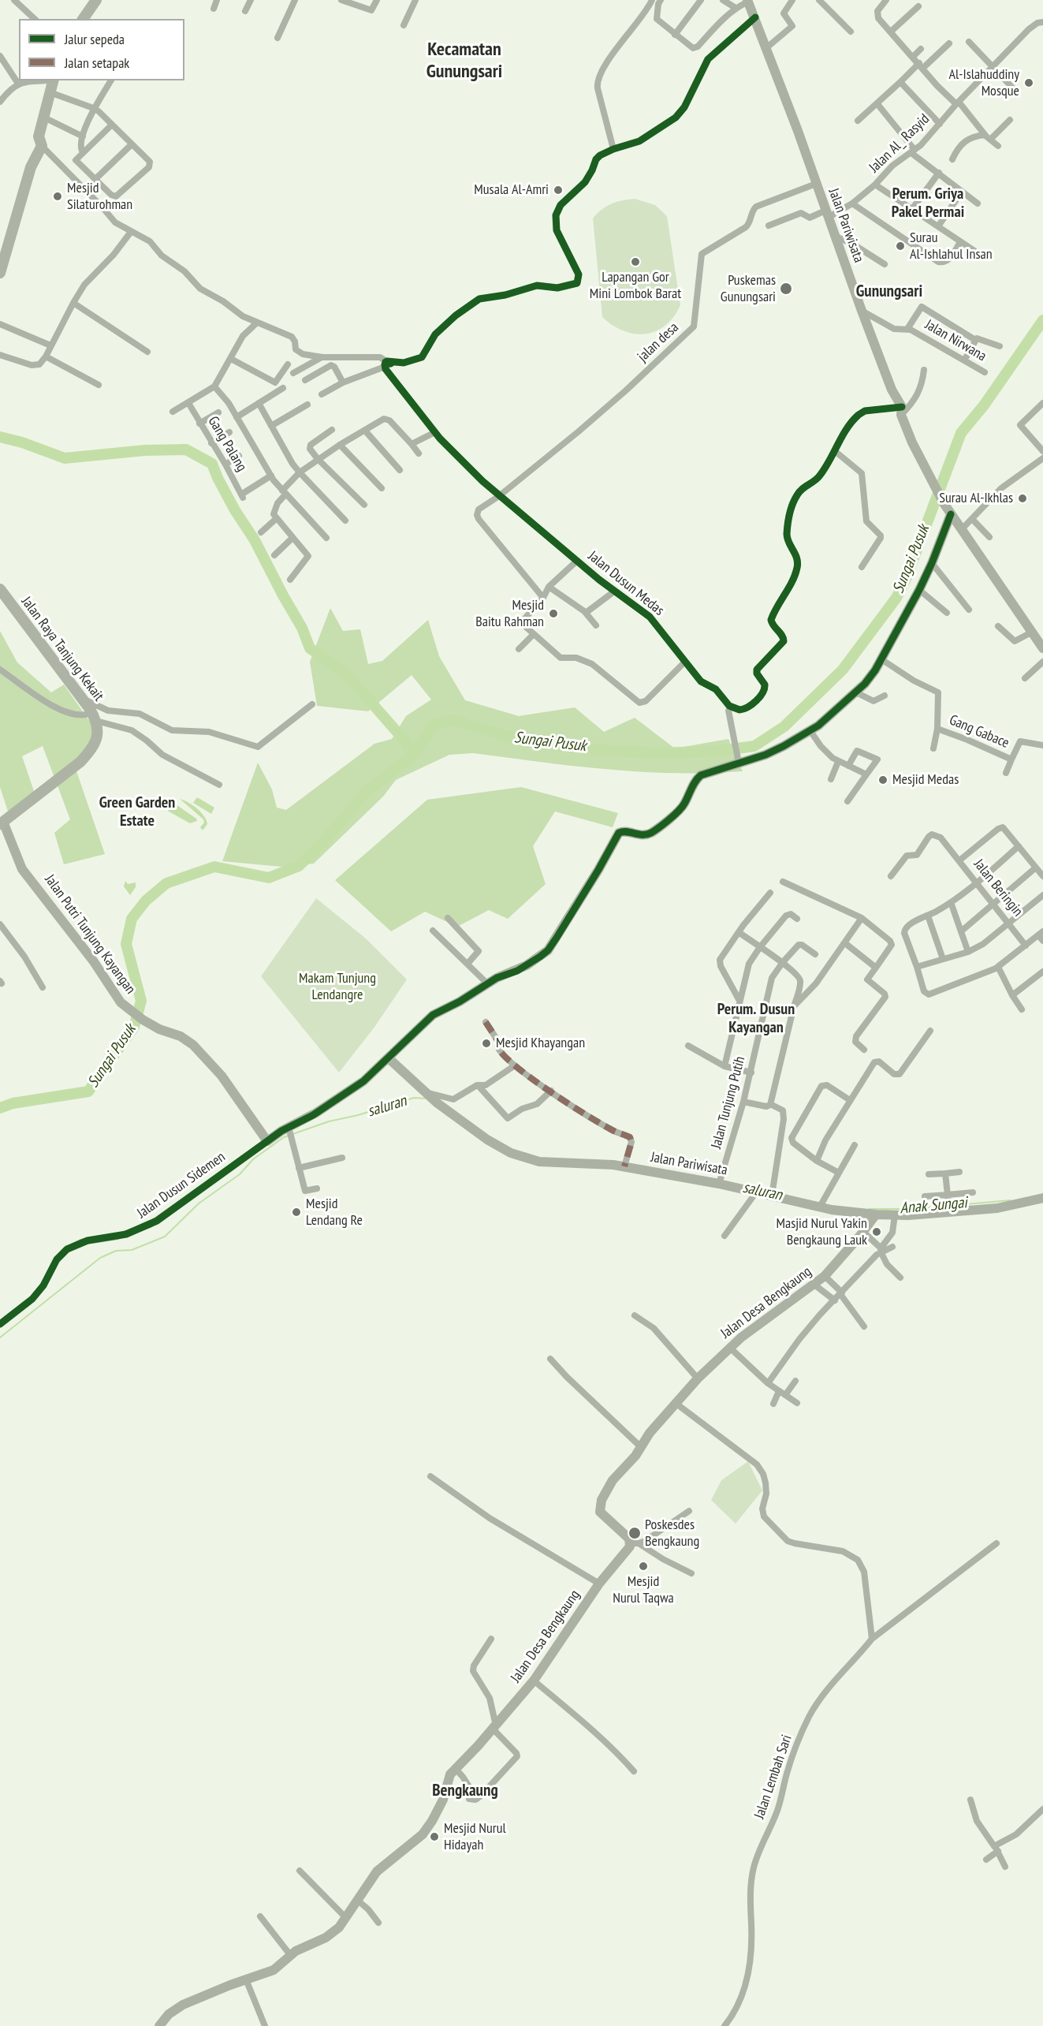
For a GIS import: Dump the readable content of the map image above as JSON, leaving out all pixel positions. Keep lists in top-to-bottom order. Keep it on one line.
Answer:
{"streets":{"main road":["Jalan Raya Tanjung Kekait"],"street":["Jalan Al_ Rasyid","Jalan Pariwisata","Jalan Nirwana","jalan desa","Gang Palang","Jalan Dusun Medas","Gang Gabace","Jalan Beringin","Jalan Putri Tunjung Kayangan","Jalan Tunjung Putih","Jalan Dusun Sidemen","Jalan Desa Bengkaung","Jalan Lembah Sari"]},"crossings":[["Jalan Al_ Rasyid","Jalan Pariwisata"],["Jalan Pariwisata","Jalan Nirwana"],["Jalan Pariwisata","jalan desa"],["Jalan Pariwisata","Jalan Tunjung Putih"],["Jalan Pariwisata","Jalan Desa Bengkaung"],["jalan desa","Jalan Dusun Medas"],["Jalan Raya Tanjung Kekait","Jalan Putri Tunjung Kayangan"],["Jalan Putri Tunjung Kayangan","Jalan Dusun Sidemen"]],"districts":["Kecamatan Gunungsari","Perum. Griya Pakel Permai","Gunungsari","Green Garden Estate","Perum. Dusun Kayangan","Bengkaung"],"water":["Sungai Pusuk","saluran","Anak Sungai"],"parks":["Makam Tunjung Lendangre"],"places":["Al-Islahuddiny Mosque","Musala Al-Amri","Mesjid Silaturohman","Surau Al-Ishlahul Insan","Lapangan Gor Mini Lombok Barat","Puskemas Gunungsari","Surau Al-Ikhlas","Mesjid Baitu Rahman","Mesjid Medas","Mesjid Khayangan","Mesjid Lendang Re","Masjid Nurul Yakin Bengkaung Lauk","Poskesdes Bengkaung","Mesjid Nurul Taqwa","Mesjid Nurul Hidayah"],"legend":["Jalur sepeda","Jalan setapak"]}
